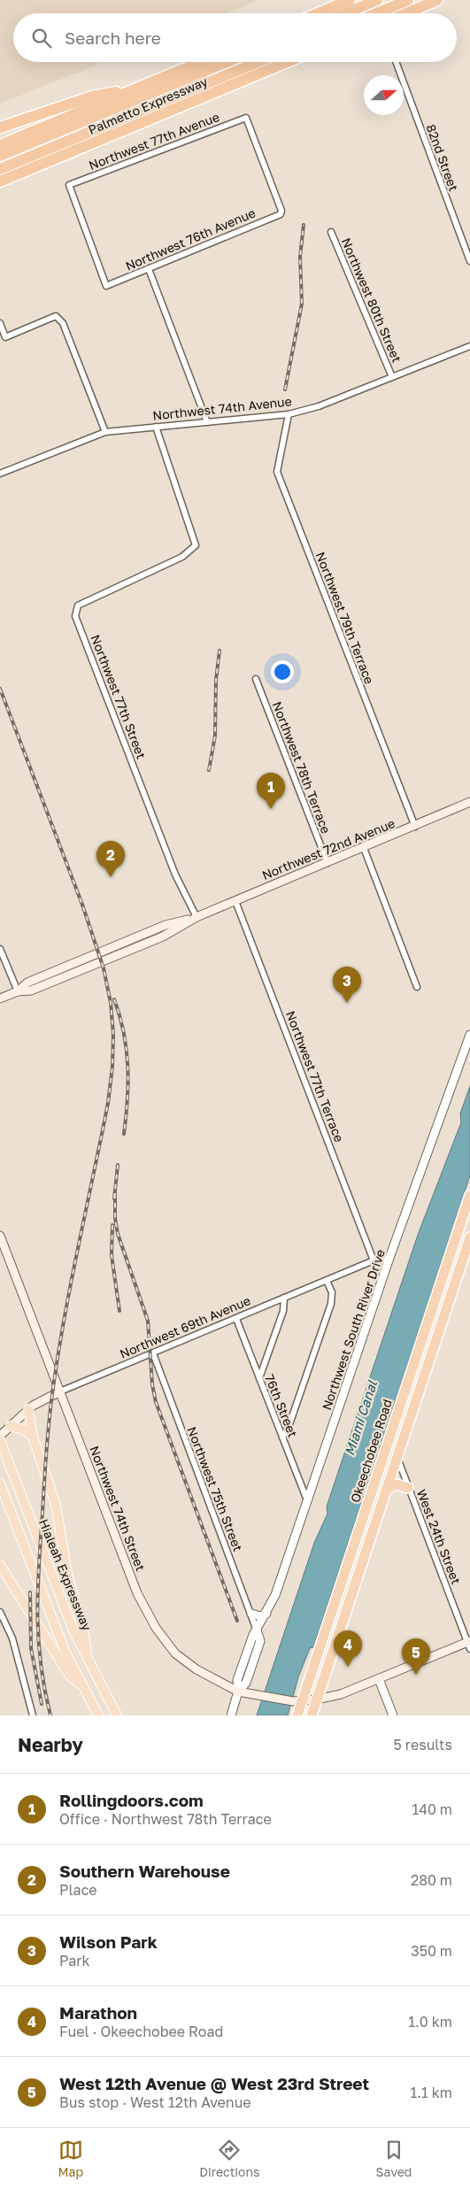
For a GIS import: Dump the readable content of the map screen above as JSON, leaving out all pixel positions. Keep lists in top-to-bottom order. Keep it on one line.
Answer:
{"streets":{"highway":["Palmetto Expressway","Okeechobee Road"],"main road":["Northwest 72nd Avenue","Northwest 69th Avenue","Northwest 74th Street","Hialeah Expressway"],"street":["Northwest 77th Avenue","82nd Street","Northwest 76th Avenue","Northwest 80th Street","Northwest 74th Avenue","Northwest 79th Terrace","Northwest 77th Street","Northwest 78th Terrace","Northwest 77th Terrace","Northwest South River Drive","76th Street","Northwest 75th Street","West 24th Street"]},"crossings":[["Northwest 77th Avenue","Northwest 76th Avenue"],["Northwest 80th Street","Northwest 74th Avenue"],["Northwest 74th Avenue","Northwest 79th Terrace"],["Northwest 74th Avenue","Northwest 77th Street"],["Northwest 79th Terrace","Northwest 72nd Avenue"],["Northwest 77th Street","Northwest 72nd Avenue"],["Northwest 78th Terrace","Northwest 72nd Avenue"],["Northwest 72nd Avenue","Northwest 77th Terrace"],["Northwest 77th Terrace","Northwest 69th Avenue"],["Northwest 69th Avenue","Northwest South River Drive"],["Northwest 69th Avenue","76th Street"],["Northwest 69th Avenue","Northwest 75th Street"],["Northwest 69th Avenue","Northwest 74th Street"],["Northwest South River Drive","76th Street"],["Northwest South River Drive","Northwest 75th Street"],["Northwest South River Drive","Northwest 74th Street"],["Okeechobee Road","Northwest 74th Street"],["Northwest 74th Street","West 24th Street"]],"water":["Miami Canal"],"north":"right","page":{"search":"Search here","pins":["1","2","3","4","5"],"heading":["Nearby","5 results"],"list":[{"mark":"1","name":"Rollingdoors.com","note":"Office · Northwest 78th Terrace","value":"140 m"},{"mark":"2","name":"Southern Warehouse","note":"Place","value":"280 m"},{"mark":"3","name":"Wilson Park","note":"Park","value":"350 m"},{"mark":"4","name":"Marathon","note":"Fuel · Okeechobee Road","value":"1.0 km"},{"mark":"5","name":"West 12th Avenue @ West 23rd Street","note":"Bus stop · West 12th Avenue","value":"1.1 km"}],"nav":["Map","Directions","Saved"]}}
